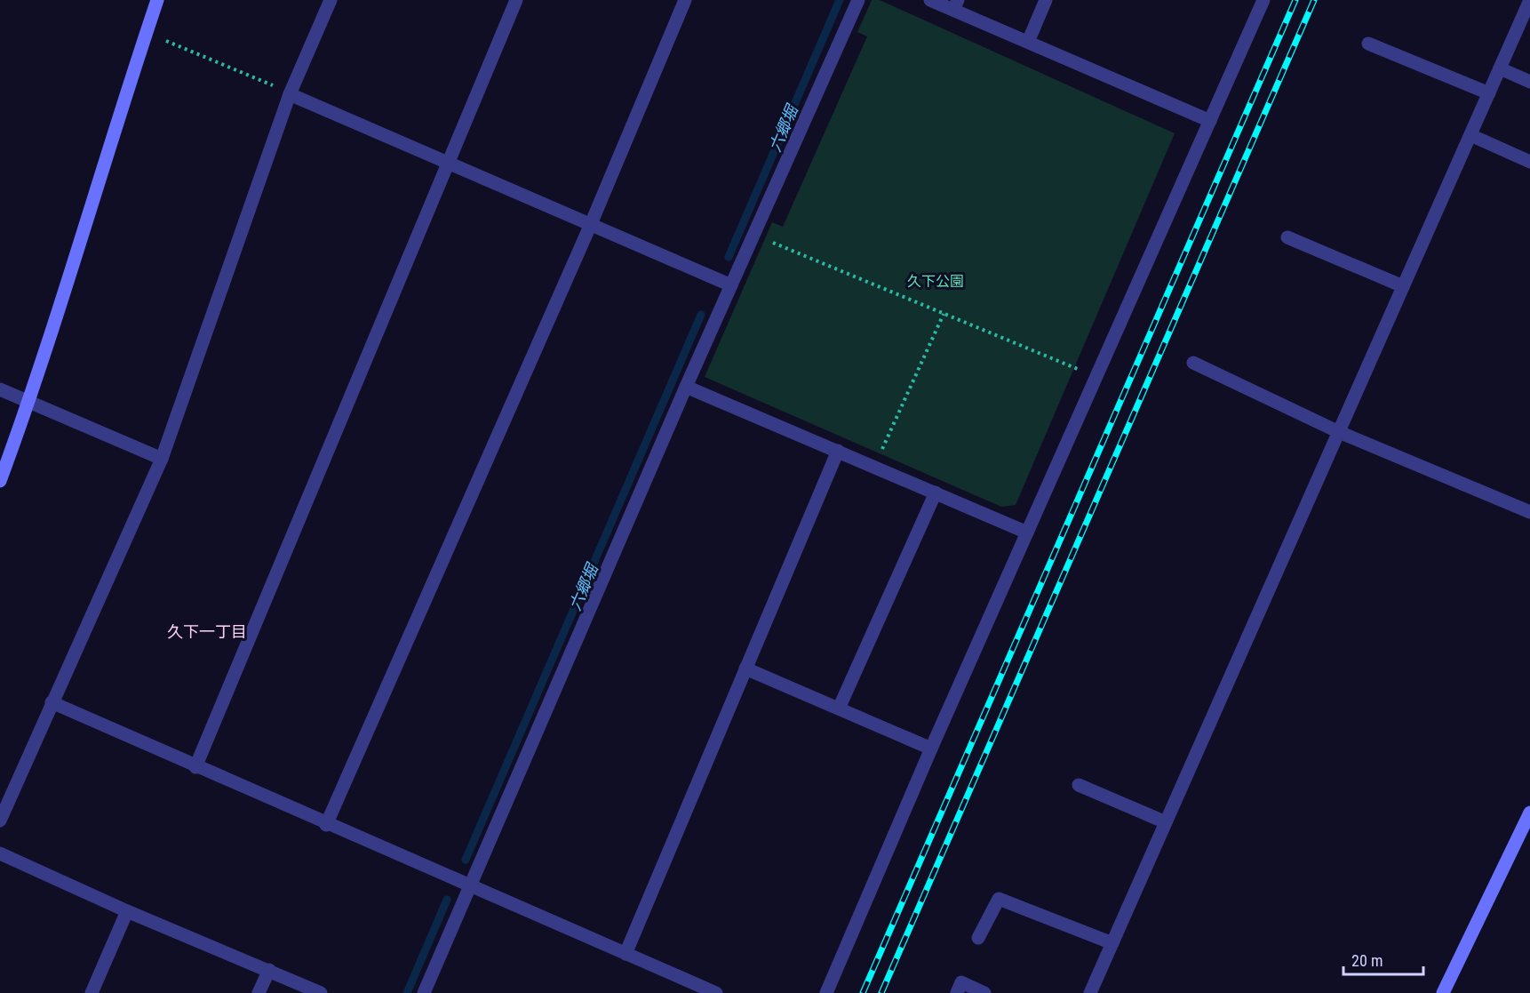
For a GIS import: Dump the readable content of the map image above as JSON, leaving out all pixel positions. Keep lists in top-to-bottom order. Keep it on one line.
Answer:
{"districts":["久下一丁目"],"water":["六郷堀"],"parks":["久下公園"],"scale_bar":"20 m"}
